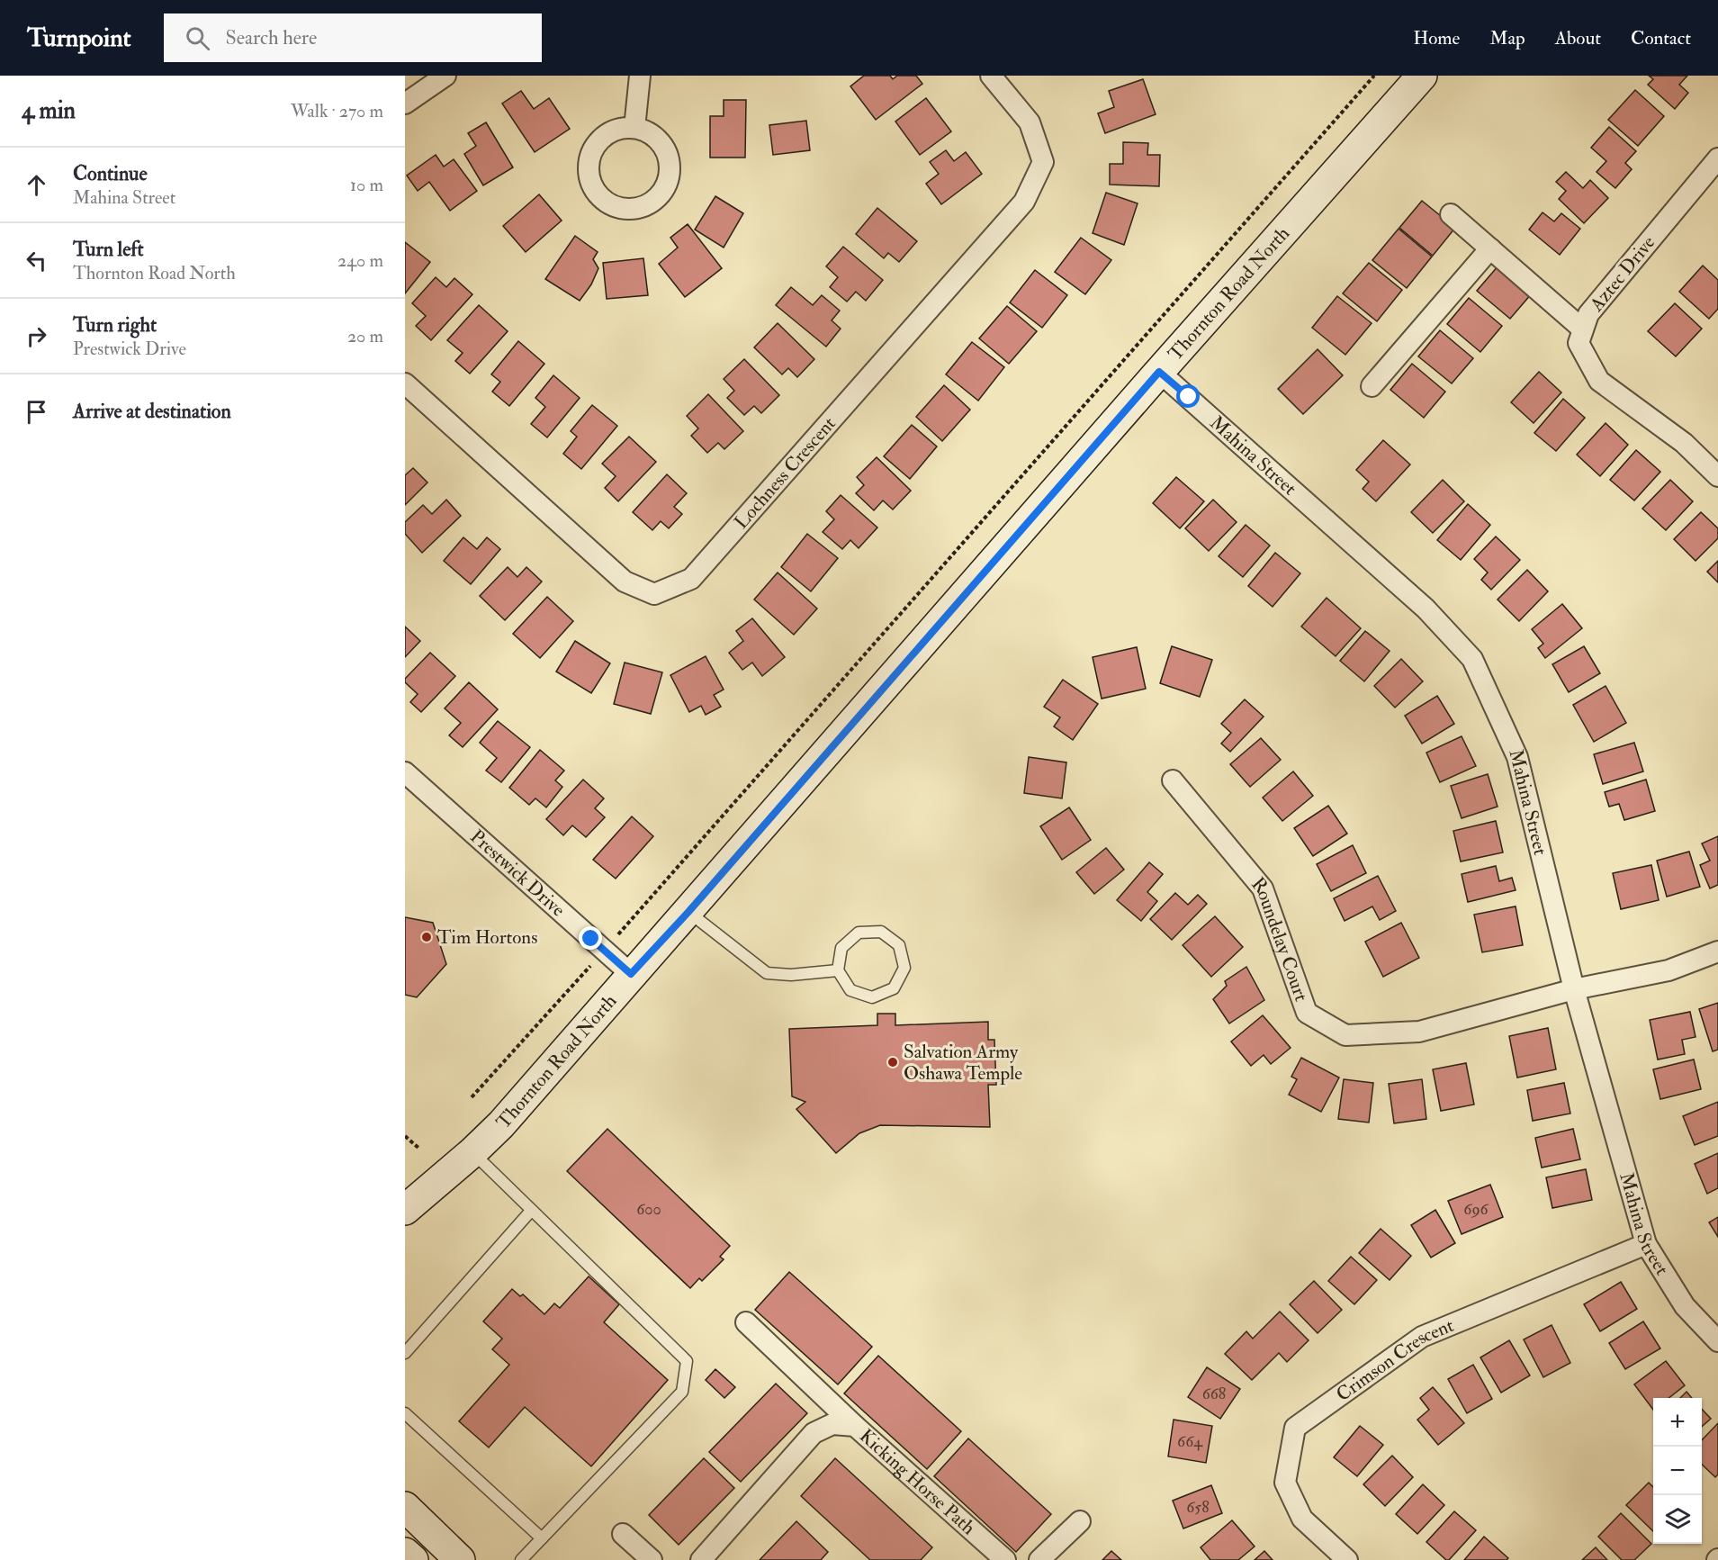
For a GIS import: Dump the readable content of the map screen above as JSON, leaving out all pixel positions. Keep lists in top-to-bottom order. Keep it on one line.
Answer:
{"streets":{"main road":["Thornton Road North"],"street":["Aztec Drive","Mahina Street","Lochness Crescent","Prestwick Drive","Roundelay Court","Crimson Crescent","Kicking Horse Path"]},"crossings":[["Thornton Road North","Mahina Street"],["Thornton Road North","Prestwick Drive"],["Mahina Street","Roundelay Court"],["Mahina Street","Crimson Crescent"]],"places":["Tim Hortons","Salvation Army Oshawa Temple"],"house_numbers":["600","696","668","664","658"],"page":{"header":"Turnpoint","search":"Search here","nav":["Home","Map","About","Contact"],"heading":["4 min","Walk · 270 m"],"list":[["Continue","Mahina Street","10 m"],["Turn left","Thornton Road North","240 m"],["Turn right","Prestwick Drive","20 m"],"Arrive at destination"],"map_buttons":["+","−"]}}
